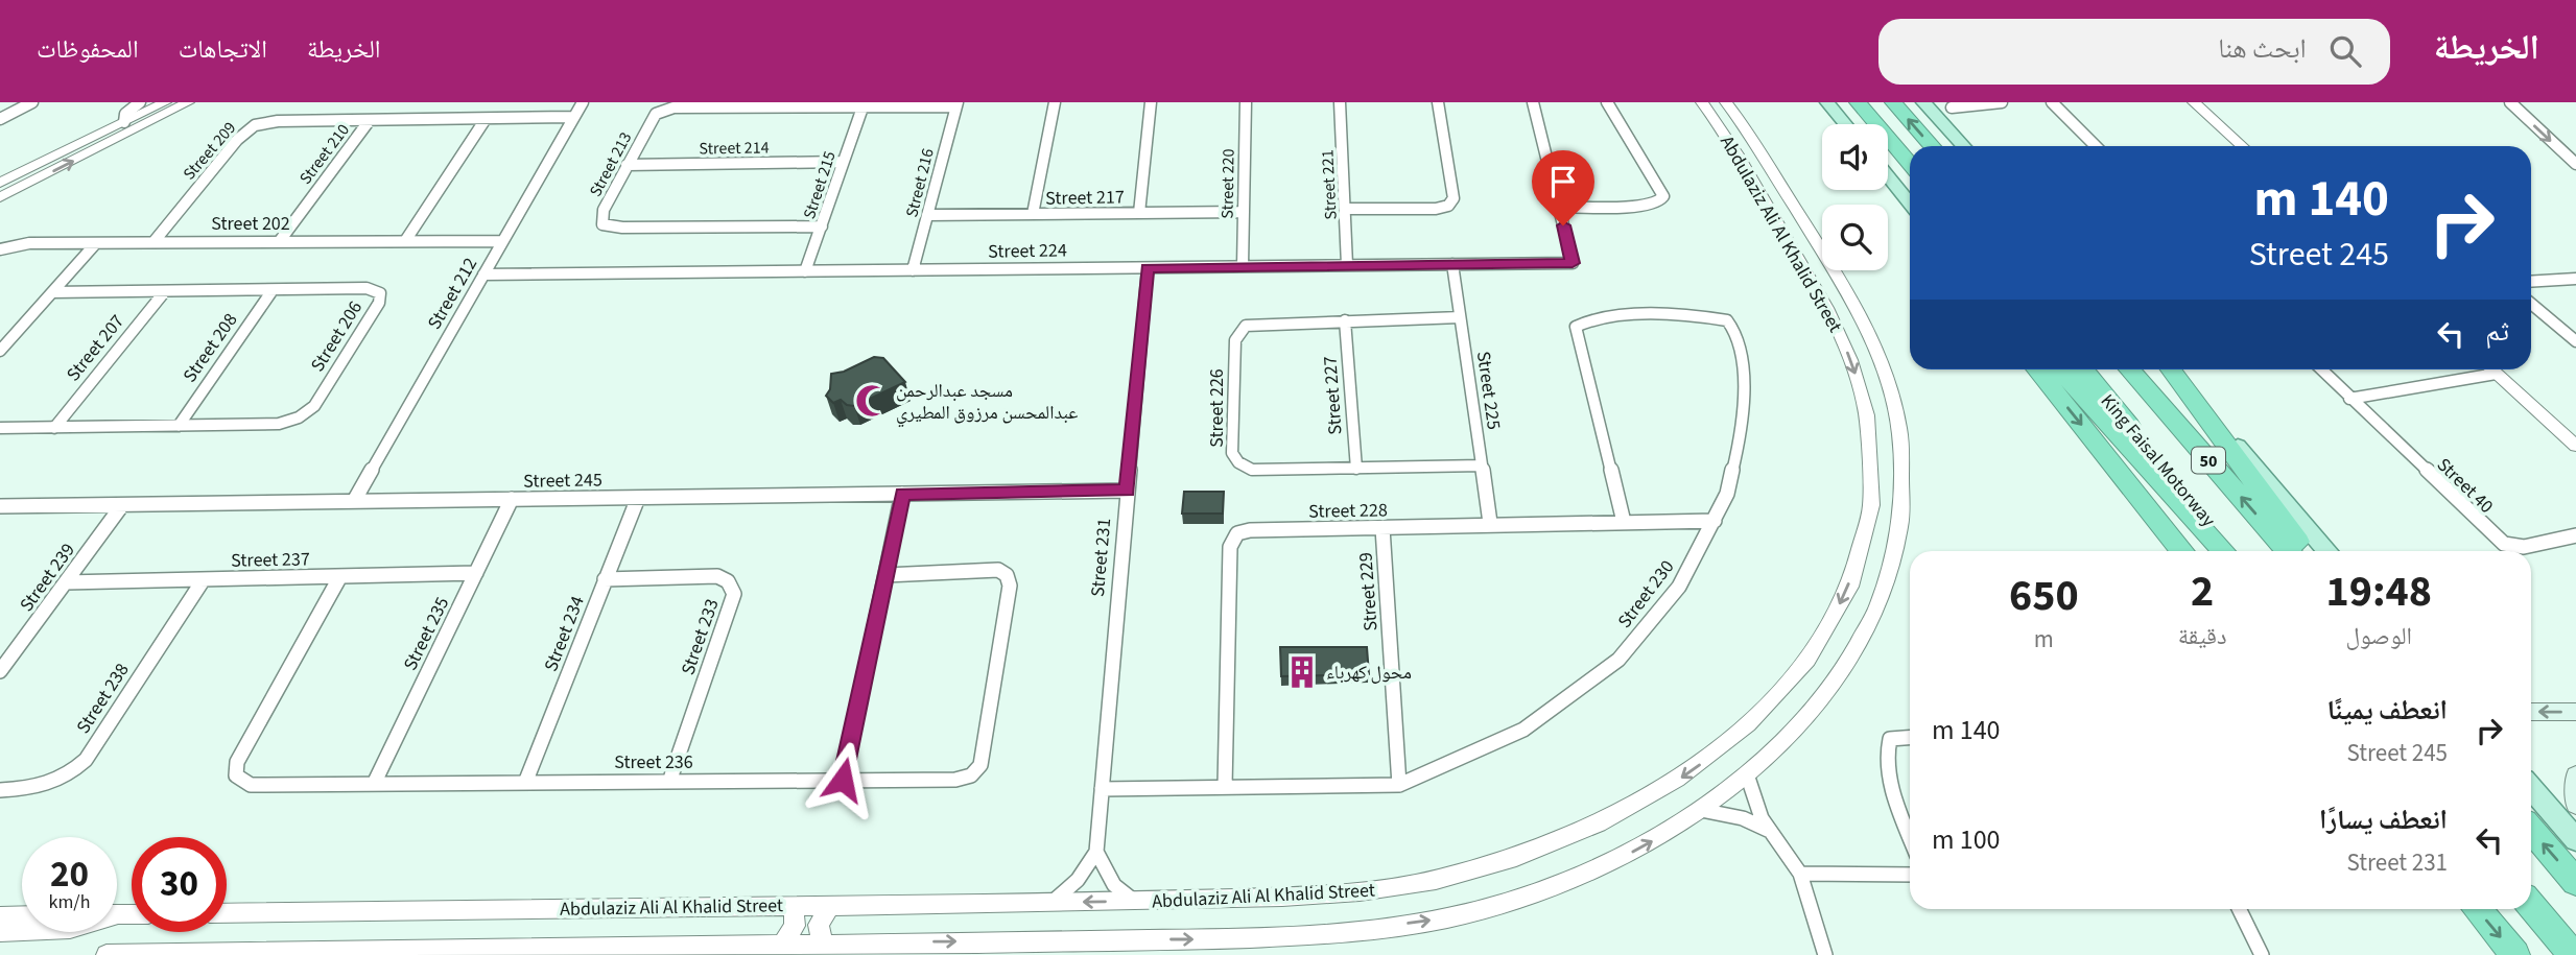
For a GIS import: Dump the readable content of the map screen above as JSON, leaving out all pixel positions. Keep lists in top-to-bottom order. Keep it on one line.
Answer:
{"streets":{"highway":["King Faisal Motorway","50"],"street":["Street 214","Street 209","Street 210","Street 213","Street 216","Street 220","Street 215","Street 221","Street 217","Street 202","Abdulaziz Ali Al Khalid Street","Street 224","Street 212","Street 206","Street 207","Street 208","Street 225","Street 227","Street 226","Street 245","Street 40","Street 228","Street 231","Street 237","Street 239","Street 229","Street 230","Street 235","Street 234","Street 233","Street 238","Street 236"]},"crossings":[["Street 214","Street 213"],["Street 214","Street 215"],["Street 209","Street 210"],["Street 209","Street 202"],["Street 209","Street 212"],["Street 210","Street 202"],["Street 213","Street 216"],["Street 213","Street 215"],["Street 216","Street 217"],["Street 216","Street 224"],["Street 220","Street 217"],["Street 220","Street 224"],["Street 215","Street 224"],["Street 221","Street 224"],["Street 202","Street 212"],["Street 224","Street 212"],["Street 224","Street 225"],["Street 224","Street 231"],["Street 212","Street 245"],["Street 206","Street 207"],["Street 206","Street 208"],["Street 225","Street 226"],["Street 225","Street 228"],["Street 227","Street 226"],["Street 245","Street 231"],["Street 245","Street 239"],["Street 245","Street 235"],["Street 245","Street 234"],["Street 228","Street 229"],["Street 228","Street 230"],["Street 231","Street 230"],["Street 237","Street 239"],["Street 237","Street 235"],["Street 237","Street 238"],["Street 237","Street 236"],["Street 229","Street 230"],["Street 235","Street 236"],["Street 234","Street 233"],["Street 234","Street 236"],["Street 233","Street 236"]],"places":{"mosque":["مسجد عبدالرحمن عبدالمحسن مرزوق المطيري"],"building":["محول كهرباء"]},"page":{"header":"الخريطة","search":"ابحث هنا","nav":["الخريطة","الاتجاهات","المحفوظات"],"turn":["140 m","Street 245"],"then":"ثم","eta":["19:48","الوصول","2","دقيقة","650","m"],"list":[{"name":"انعطف يمينًا","note":"Street 245","value":"140 m"},{"name":"انعطف يسارًا","note":"Street 231","value":"100 m"}],"speed":"20 km/h","limit":"30"}}
